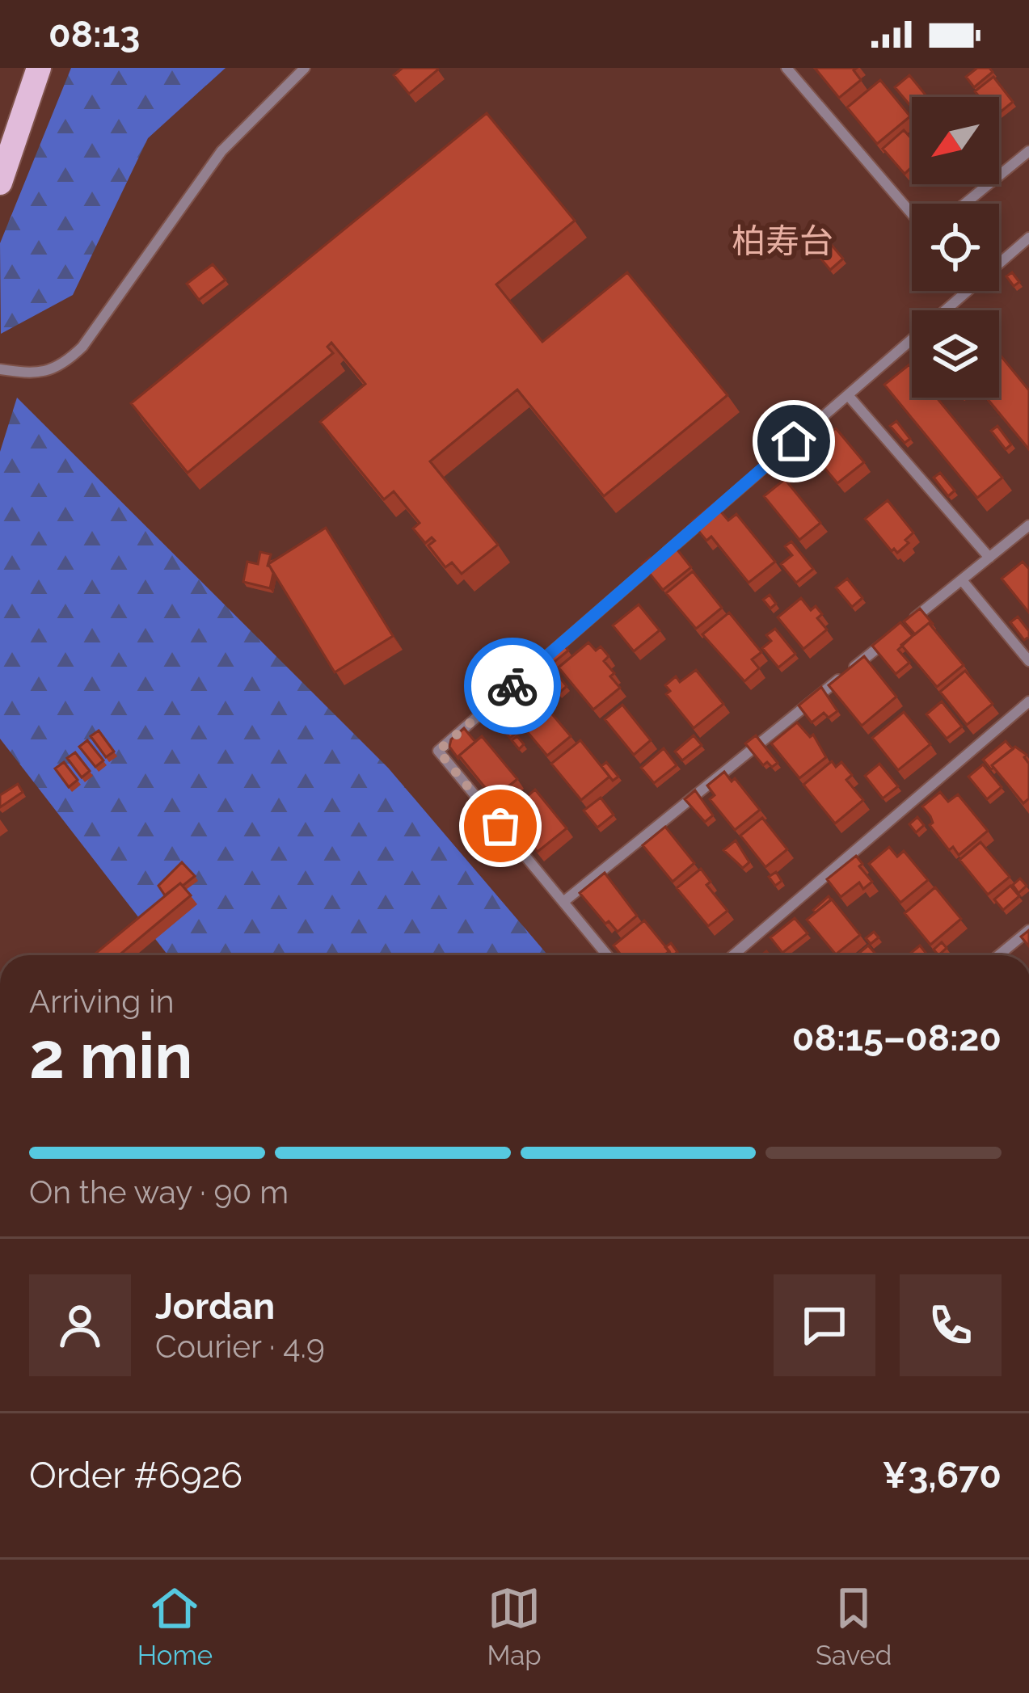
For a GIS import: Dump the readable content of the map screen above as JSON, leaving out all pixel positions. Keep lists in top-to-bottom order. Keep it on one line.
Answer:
{"districts":["柏寿台"],"north":"bottom left","page":{"status":"08:13","heading":["2 min","Arriving in","08:15–08:20"],"panel":["Jordan","Courier · 4.9","Order #6926","¥3,670"],"bar":"On the way · 90 m","tabs":["Home","Map","Saved"]}}
